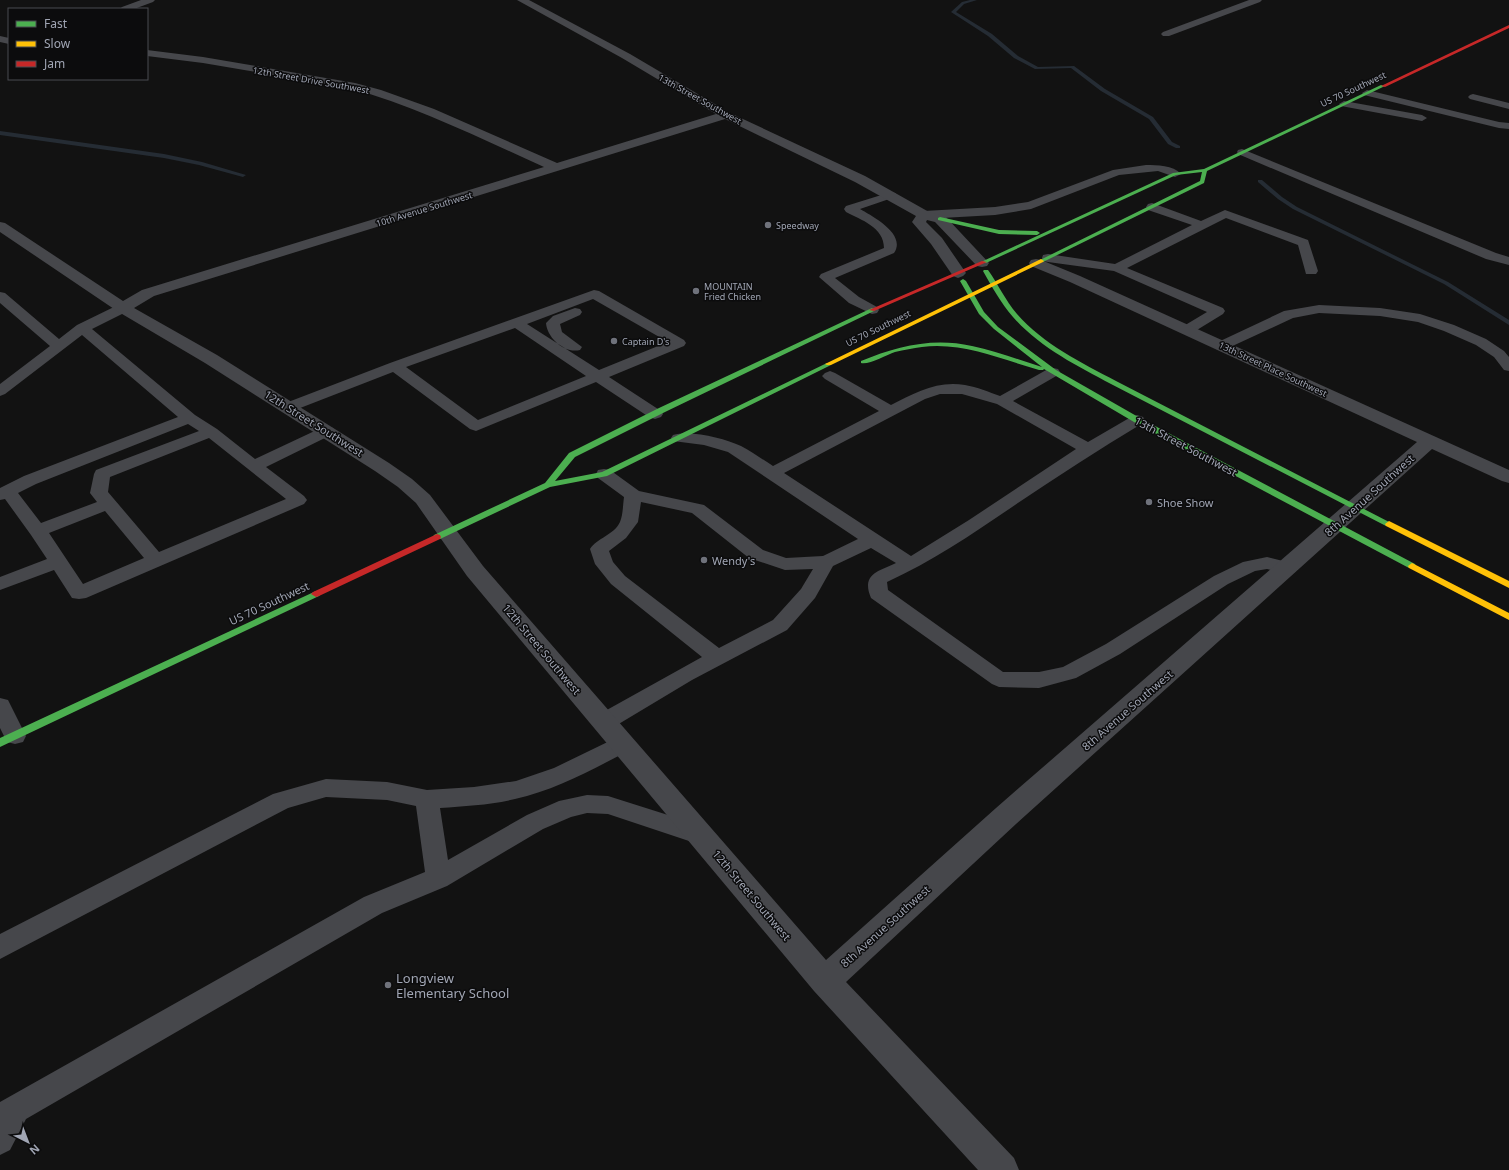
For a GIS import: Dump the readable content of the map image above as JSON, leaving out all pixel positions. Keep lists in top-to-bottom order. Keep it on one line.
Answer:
{"streets":{"main road":["US 70 Southwest","13th Street Southwest"],"street":["12th Street Drive Southwest","10th Avenue Southwest","13th Street Place Southwest","12th Street Southwest","8th Avenue Southwest"]},"crossings":[["12th Street Drive Southwest","10th Avenue Southwest"],["US 70 Southwest","13th Street Southwest"],["US 70 Southwest","13th Street Place Southwest"],["US 70 Southwest","12th Street Southwest"],["13th Street Southwest","10th Avenue Southwest"],["13th Street Southwest","8th Avenue Southwest"],["10th Avenue Southwest","12th Street Southwest"],["13th Street Place Southwest","8th Avenue Southwest"],["12th Street Southwest","8th Avenue Southwest"]],"places":["Speedway","MOUNTAIN Fried Chicken","Captain D's","Shoe Show","Wendy's","Longview Elementary School"],"legend":["Fast","Slow","Jam"],"north":"bottom right"}
